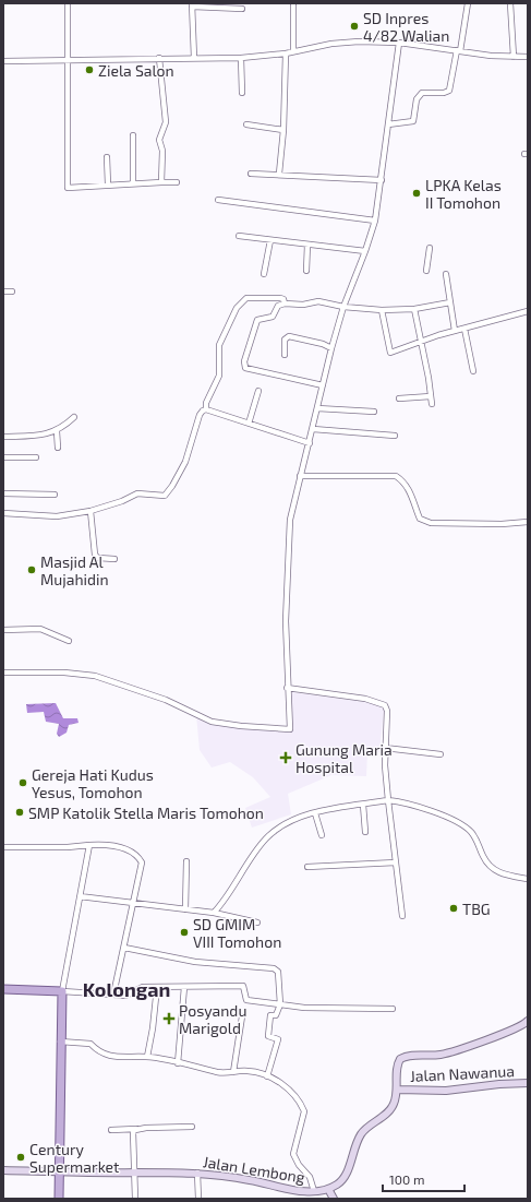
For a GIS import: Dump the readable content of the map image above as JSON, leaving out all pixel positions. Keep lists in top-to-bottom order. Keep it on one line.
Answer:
{"streets":{"main road":["Jalan Nawanua","Jalan Lembong"]},"crossings":[["Jalan Nawanua","Jalan Lembong"]],"districts":["Kolongan"],"places":{"other":["SD Inpres 4/82 Walian","Ziela Salon","LPKA Kelas II Tomohon","Masjid Al Mujahidin","Gereja Hati Kudus Yesus, Tomohon","SMP Katolik Stella Maris Tomohon","TBG","SD GMIM VIII Tomohon","Century Supermarket"],"health":["Gunung Maria Hospital","Posyandu Marigold"]},"scale_bar":"100 m"}
